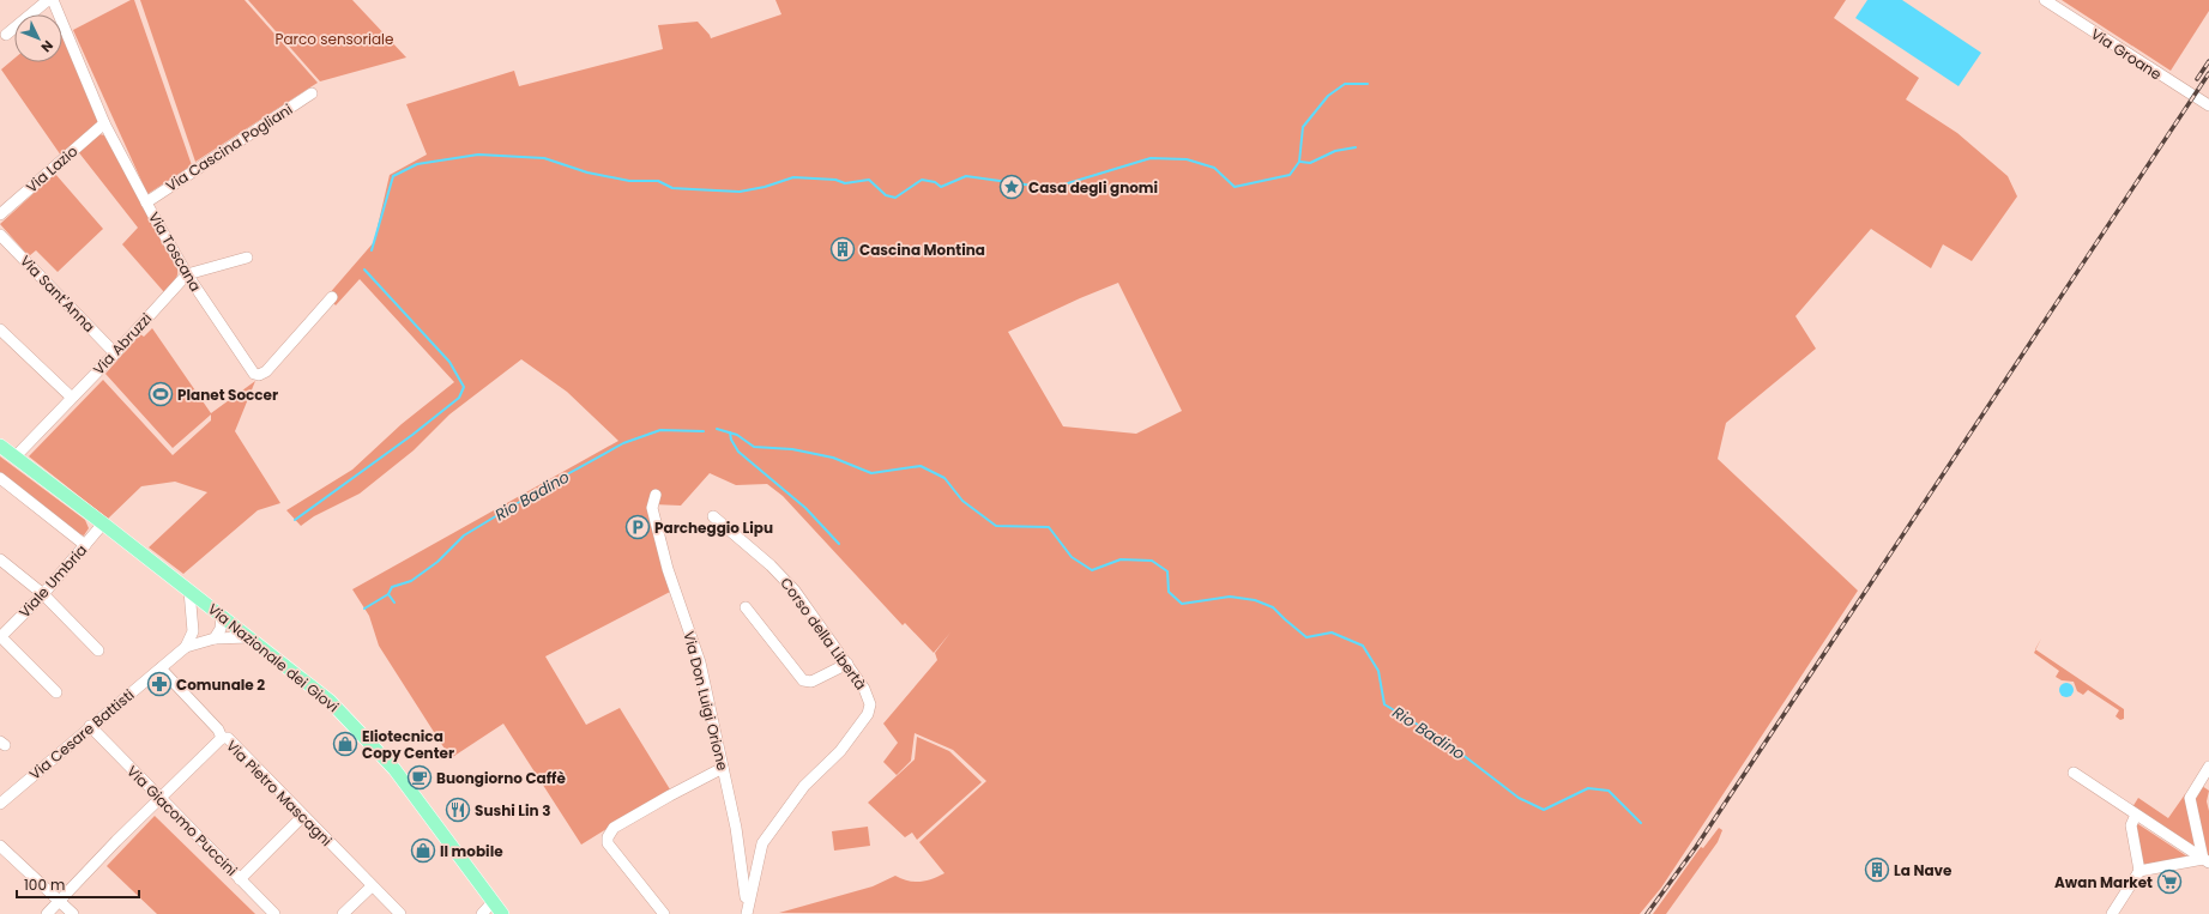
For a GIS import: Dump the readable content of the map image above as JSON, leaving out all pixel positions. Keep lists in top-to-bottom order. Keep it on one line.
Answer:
{"streets":{"main road":["Via Nazionale dei Giovi"],"street":["Via Groane","Via Cascina Pogliani","Via Lazio","Via Toscana","Via Sant'Anna","Via Abruzzi","Viale Umbria","Corso della Libertà","Via Don Luigi Orione","Via Cesare Battisti","Via Pietro Mascagni","Via Giacomo Puccini"]},"crossings":[["Via Cascina Pogliani","Via Toscana"],["Via Lazio","Via Toscana"],["Via Toscana","Via Abruzzi"],["Via Sant'Anna","Via Abruzzi"],["Via Abruzzi","Via Nazionale dei Giovi"],["Viale Umbria","Via Nazionale dei Giovi"],["Corso della Libertà","Via Don Luigi Orione"],["Via Nazionale dei Giovi","Via Cesare Battisti"],["Via Cesare Battisti","Via Pietro Mascagni"],["Via Cesare Battisti","Via Giacomo Puccini"]],"water":["Rio Badino"],"parks":["Parco sensoriale"],"places":{"place":["Casa degli gnomi"],"building":["Cascina Montina","La Nave"],"sports":["Planet Soccer"],"parking":["Parcheggio Lipu"],"pharmacy":["Comunale 2"],"shop":["Eliotecnica Copy Center","Il mobile"],"cafe":["Buongiorno Caffè"],"restaurant":["Sushi Lin 3"],"supermarket":["Awan Market"]},"scale_bar":"100 m","north":"bottom right"}
